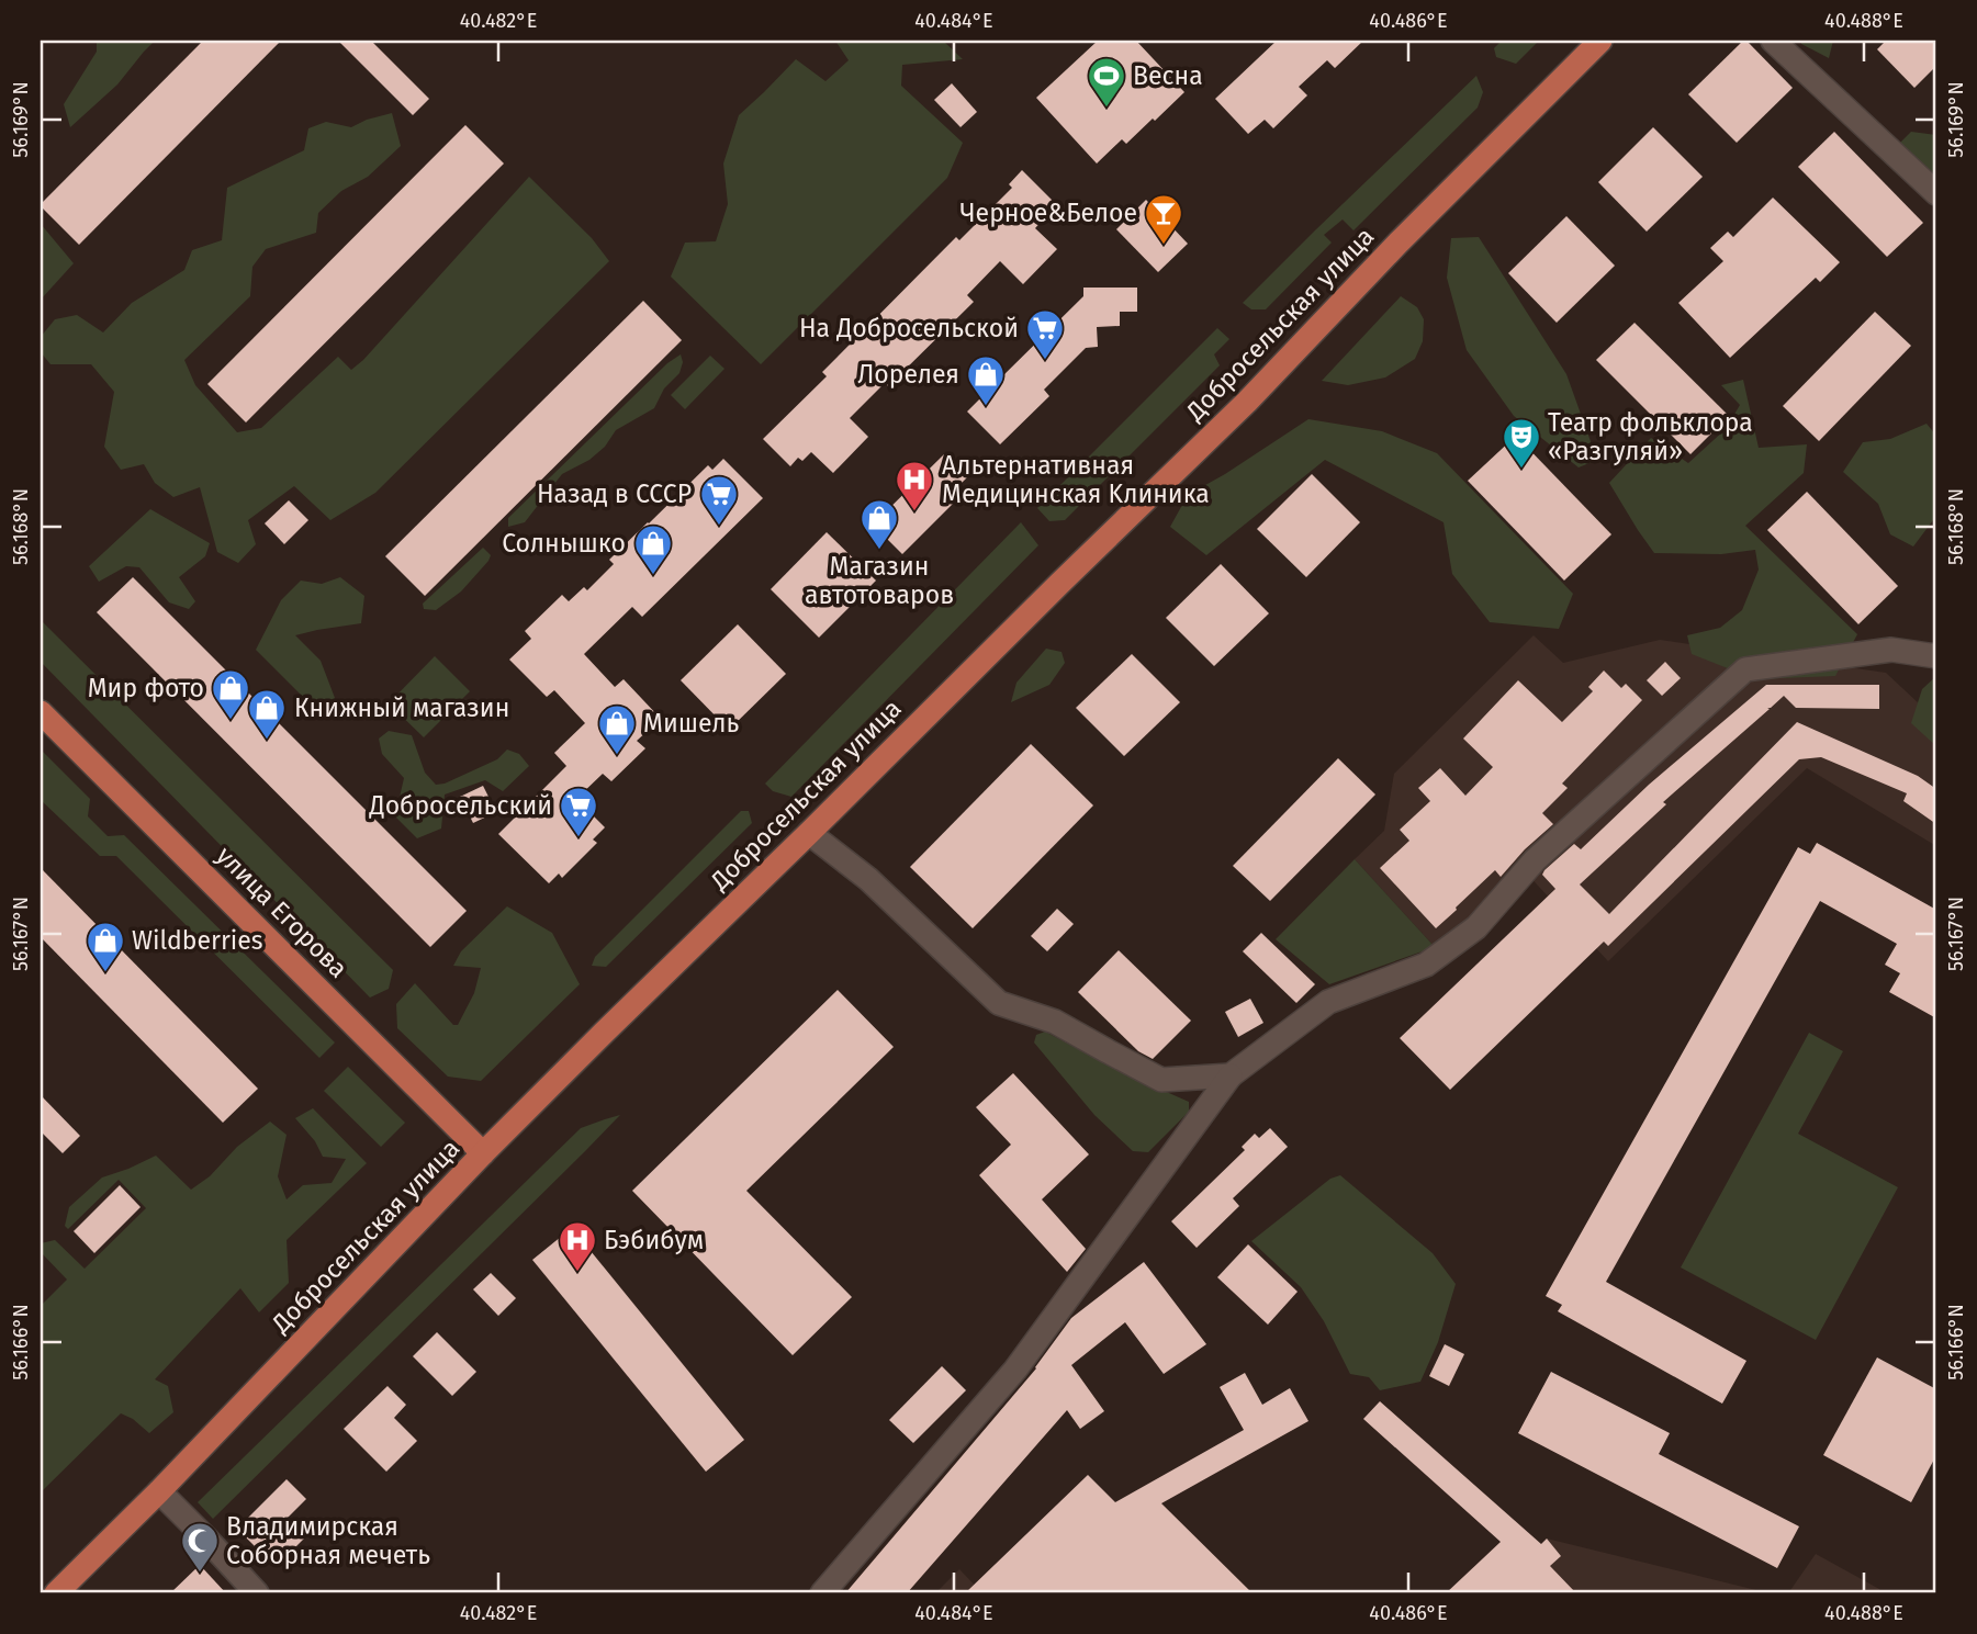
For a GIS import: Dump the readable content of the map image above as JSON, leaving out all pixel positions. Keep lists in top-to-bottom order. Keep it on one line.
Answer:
{"streets":{"main road":["Добросельская улица","улица Егорова"]},"crossings":[["Добросельская улица","улица Егорова"]],"places":{"sports":["Весна"],"bar":["Черное&Белое"],"supermarket":["На Добросельской","Назад в СССР","Добросельский"],"shop":["Лорелея","Магазин автотоваров","Солнышко","Мир фото","Книжный магазин","Мишель","Wildberries"],"theatre":["Театр фольклора «Разгуляй»"],"hospital":["Альтернативная Mедицинская Kлиника","Бэбибум"],"mosque":["Владимирская Соборная мечеть"]},"coordinates":["40.482°E","40.484°E","40.486°E","40.488°E","56.169°N","56.168°N","56.167°N","56.166°N"]}
